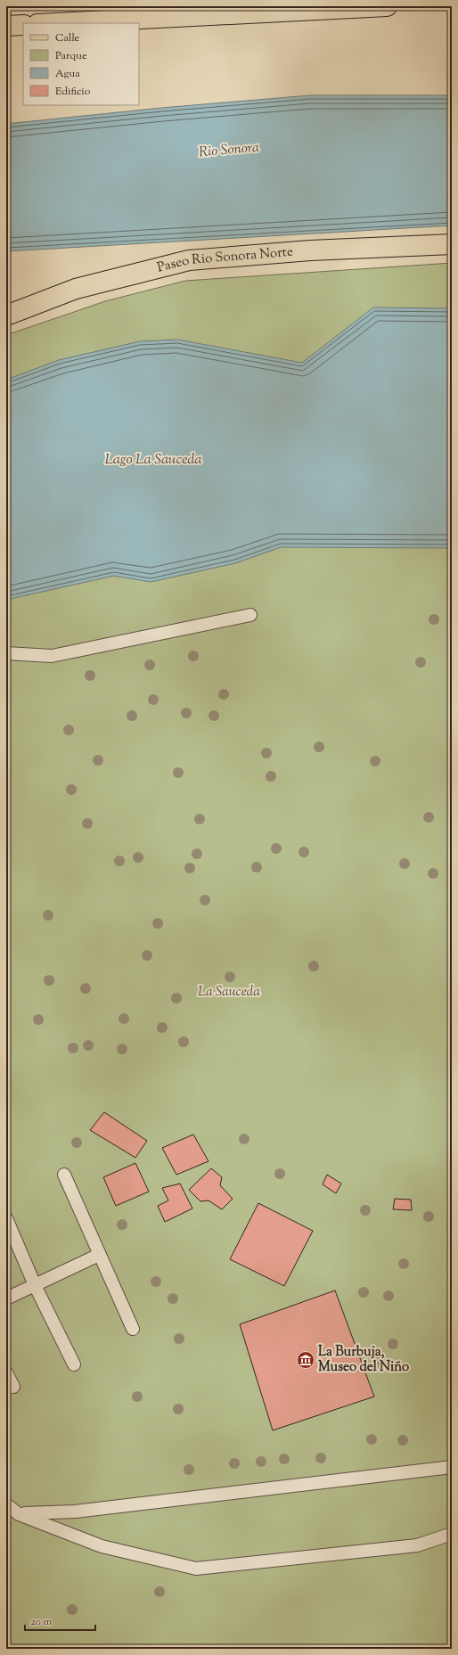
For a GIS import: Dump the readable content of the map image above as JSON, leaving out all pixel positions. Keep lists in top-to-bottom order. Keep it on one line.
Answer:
{"streets":{"main road":["Paseo Rio Sonora Norte"]},"water":["Rio Sonora","Lago La Sauceda"],"parks":["La Sauceda"],"places":{"museum":["La Burbuja, Museo del Niño"]},"legend":["Calle","Parque","Agua","Edificio"],"scale_bar":"20 m"}
